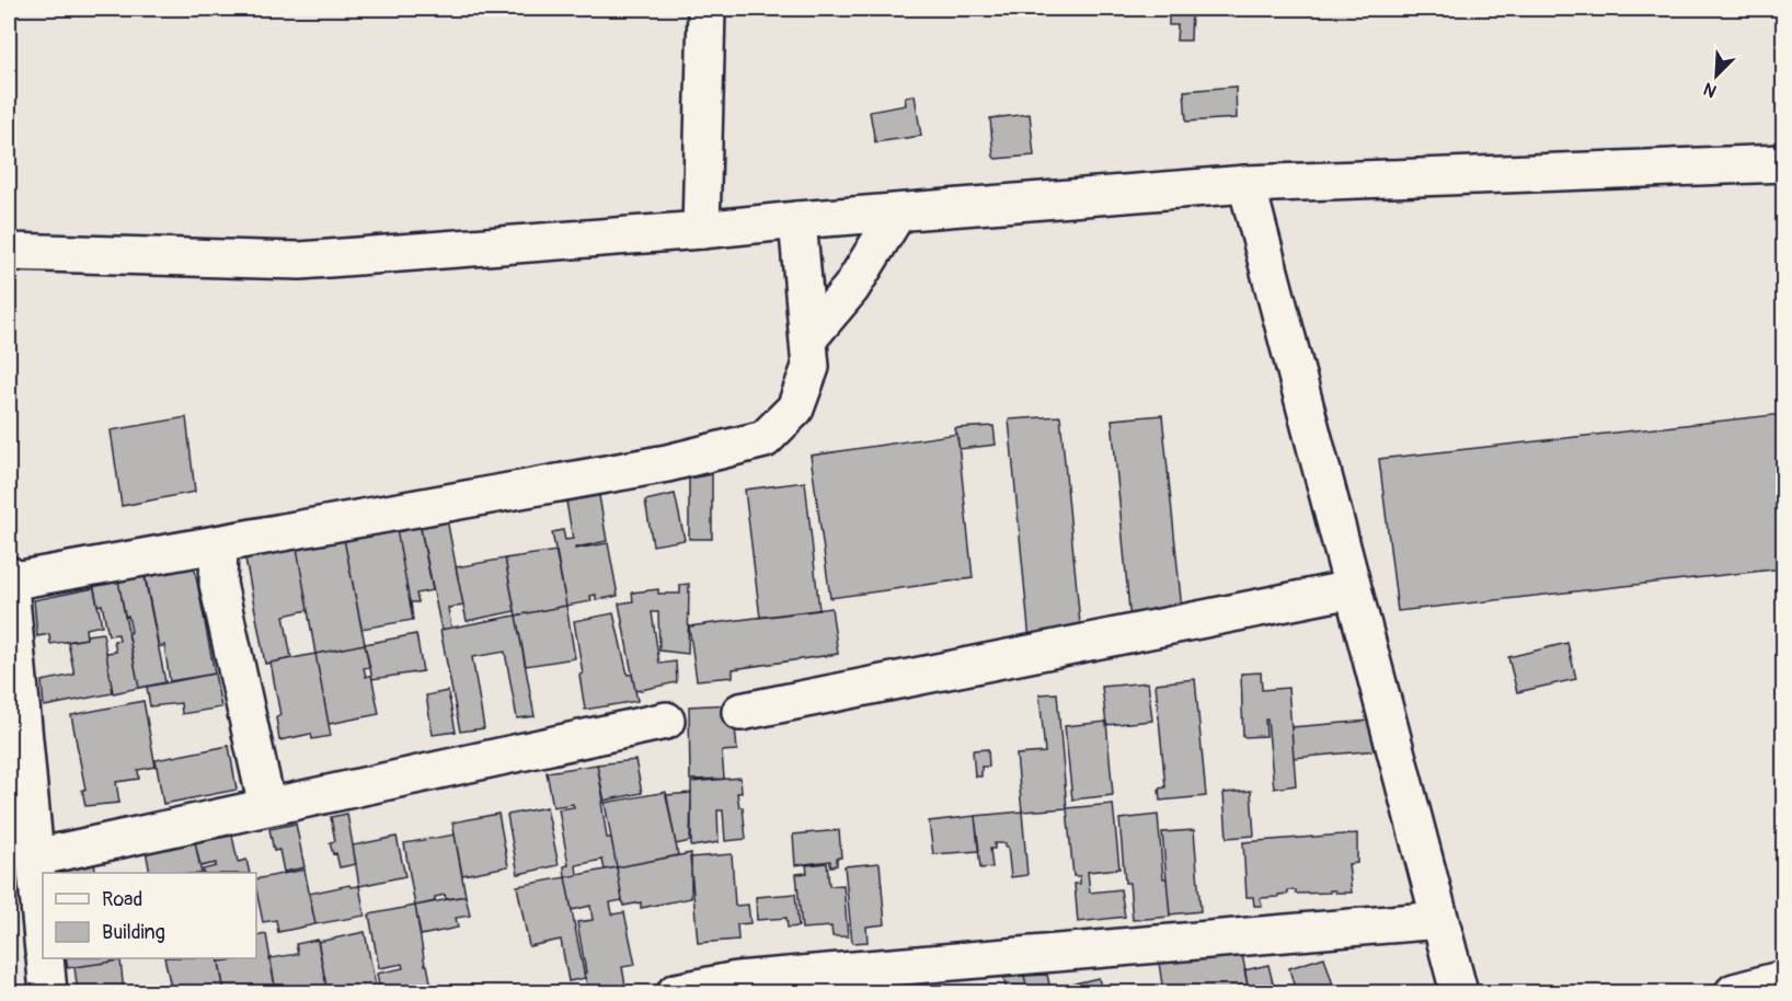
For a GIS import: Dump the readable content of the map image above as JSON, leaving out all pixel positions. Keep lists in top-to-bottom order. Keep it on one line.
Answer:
{"legend":["Road","Building"],"north":"bottom left"}
